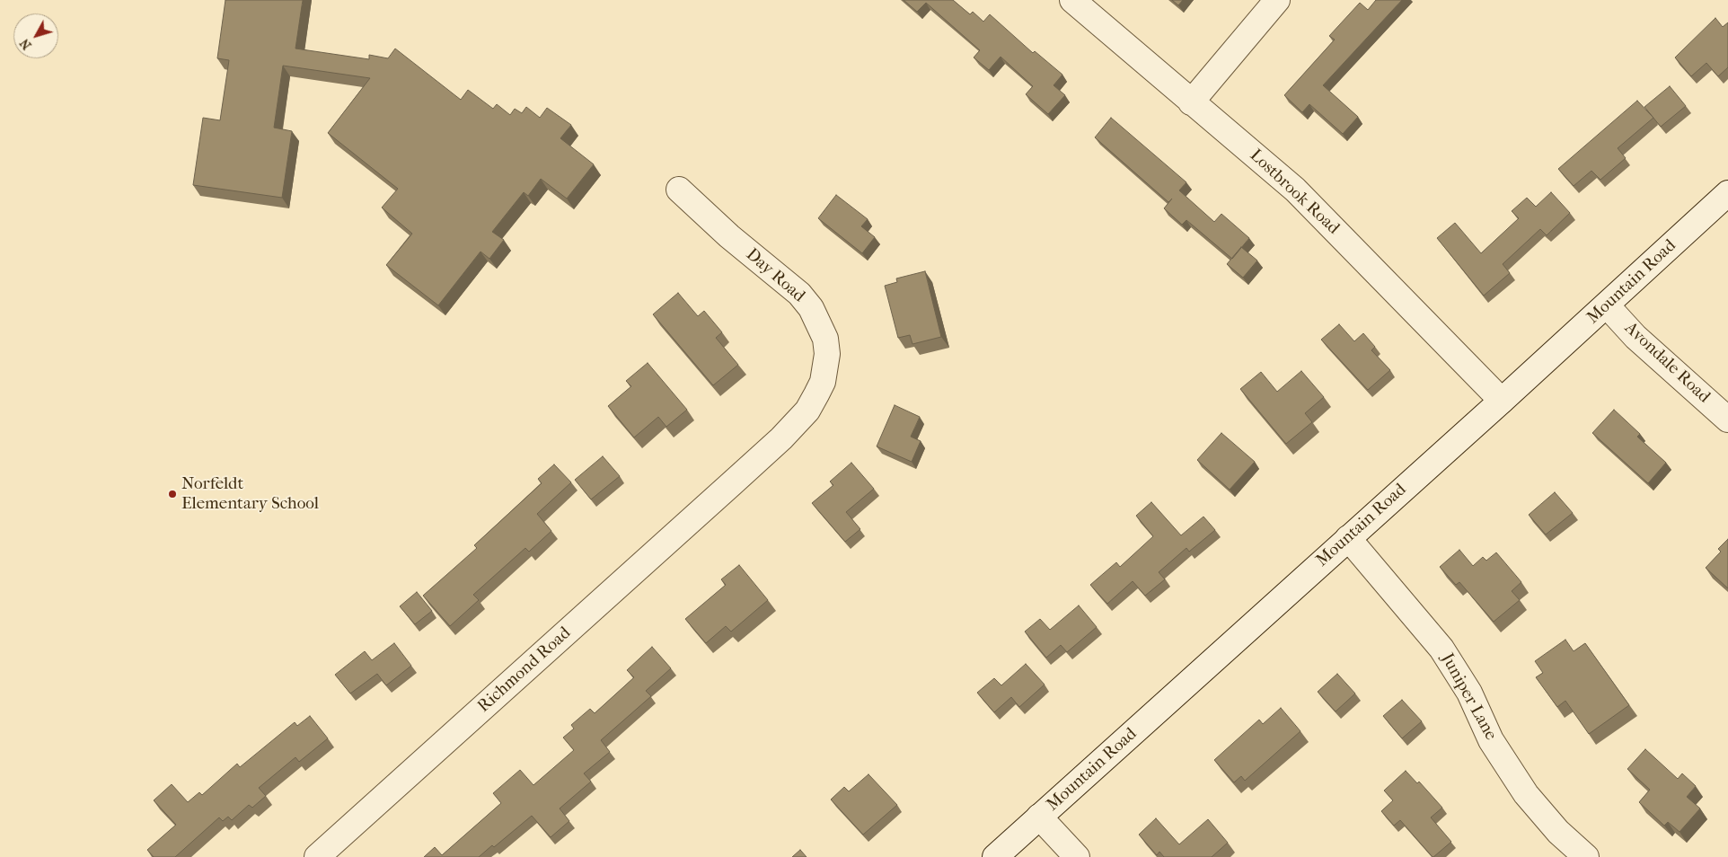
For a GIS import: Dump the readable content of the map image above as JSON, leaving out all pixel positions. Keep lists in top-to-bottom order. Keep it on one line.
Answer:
{"streets":{"street":["Lostbrook Road","Day Road","Mountain Road","Avondale Road","Richmond Road","Juniper Lane"]},"crossings":[["Lostbrook Road","Mountain Road"],["Day Road","Richmond Road"],["Mountain Road","Avondale Road"],["Mountain Road","Juniper Lane"]],"places":["Norfeldt Elementary School"],"north":"bottom left"}
